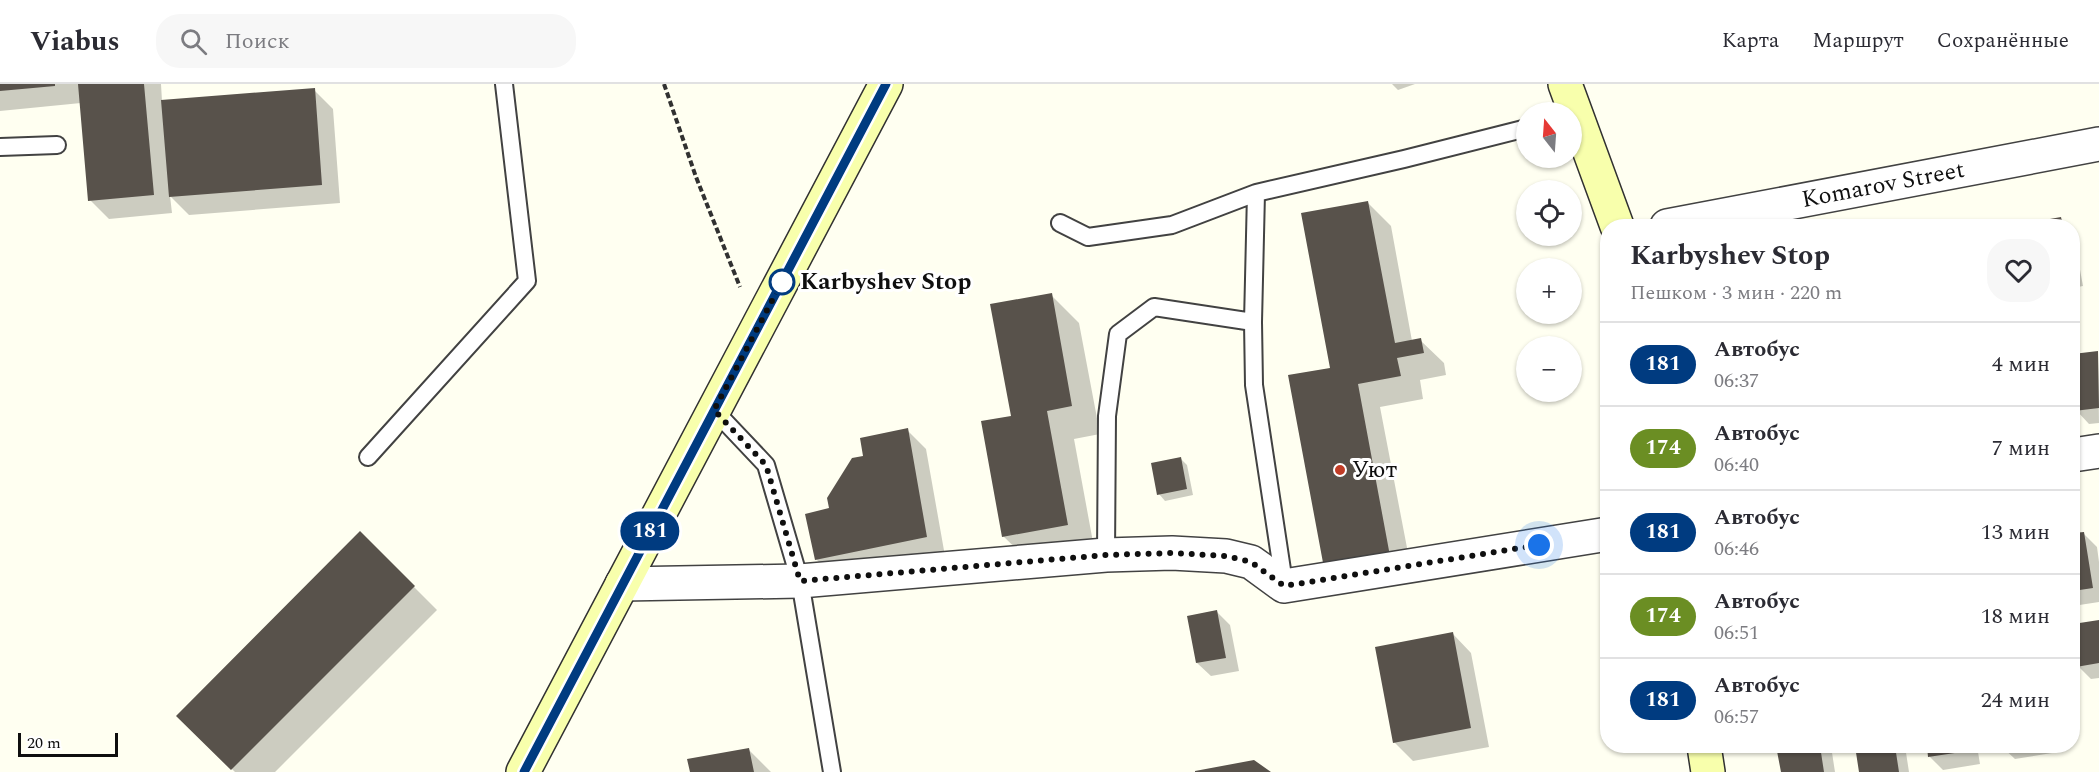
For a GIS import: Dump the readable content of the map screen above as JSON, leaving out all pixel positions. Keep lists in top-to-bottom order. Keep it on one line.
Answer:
{"streets":{"street":["Komarov Street"]},"places":["Karbyshev Stop","Уют"],"lines":["bus line 181"],"scale_bar":"20 m","north":"top","page":{"header":"Viabus","search":"Поиск","nav":["Карта","Маршрут","Сохранённые"],"on_map":"181","map_buttons":["+","−"],"heading":["Karbyshev Stop","Пешком · 3 мин · 220 m"],"list":[{"mark":"181","name":"Автобус","note":"06:37","value":"4 мин"},{"mark":"174","name":"Автобус","note":"06:40","value":"7 мин"},{"mark":"181","name":"Автобус","note":"06:46","value":"13 мин"},{"mark":"174","name":"Автобус","note":"06:51","value":"18 мин"},{"mark":"181","name":"Автобус","note":"06:57","value":"24 мин"}],"scale":"20 m"}}
